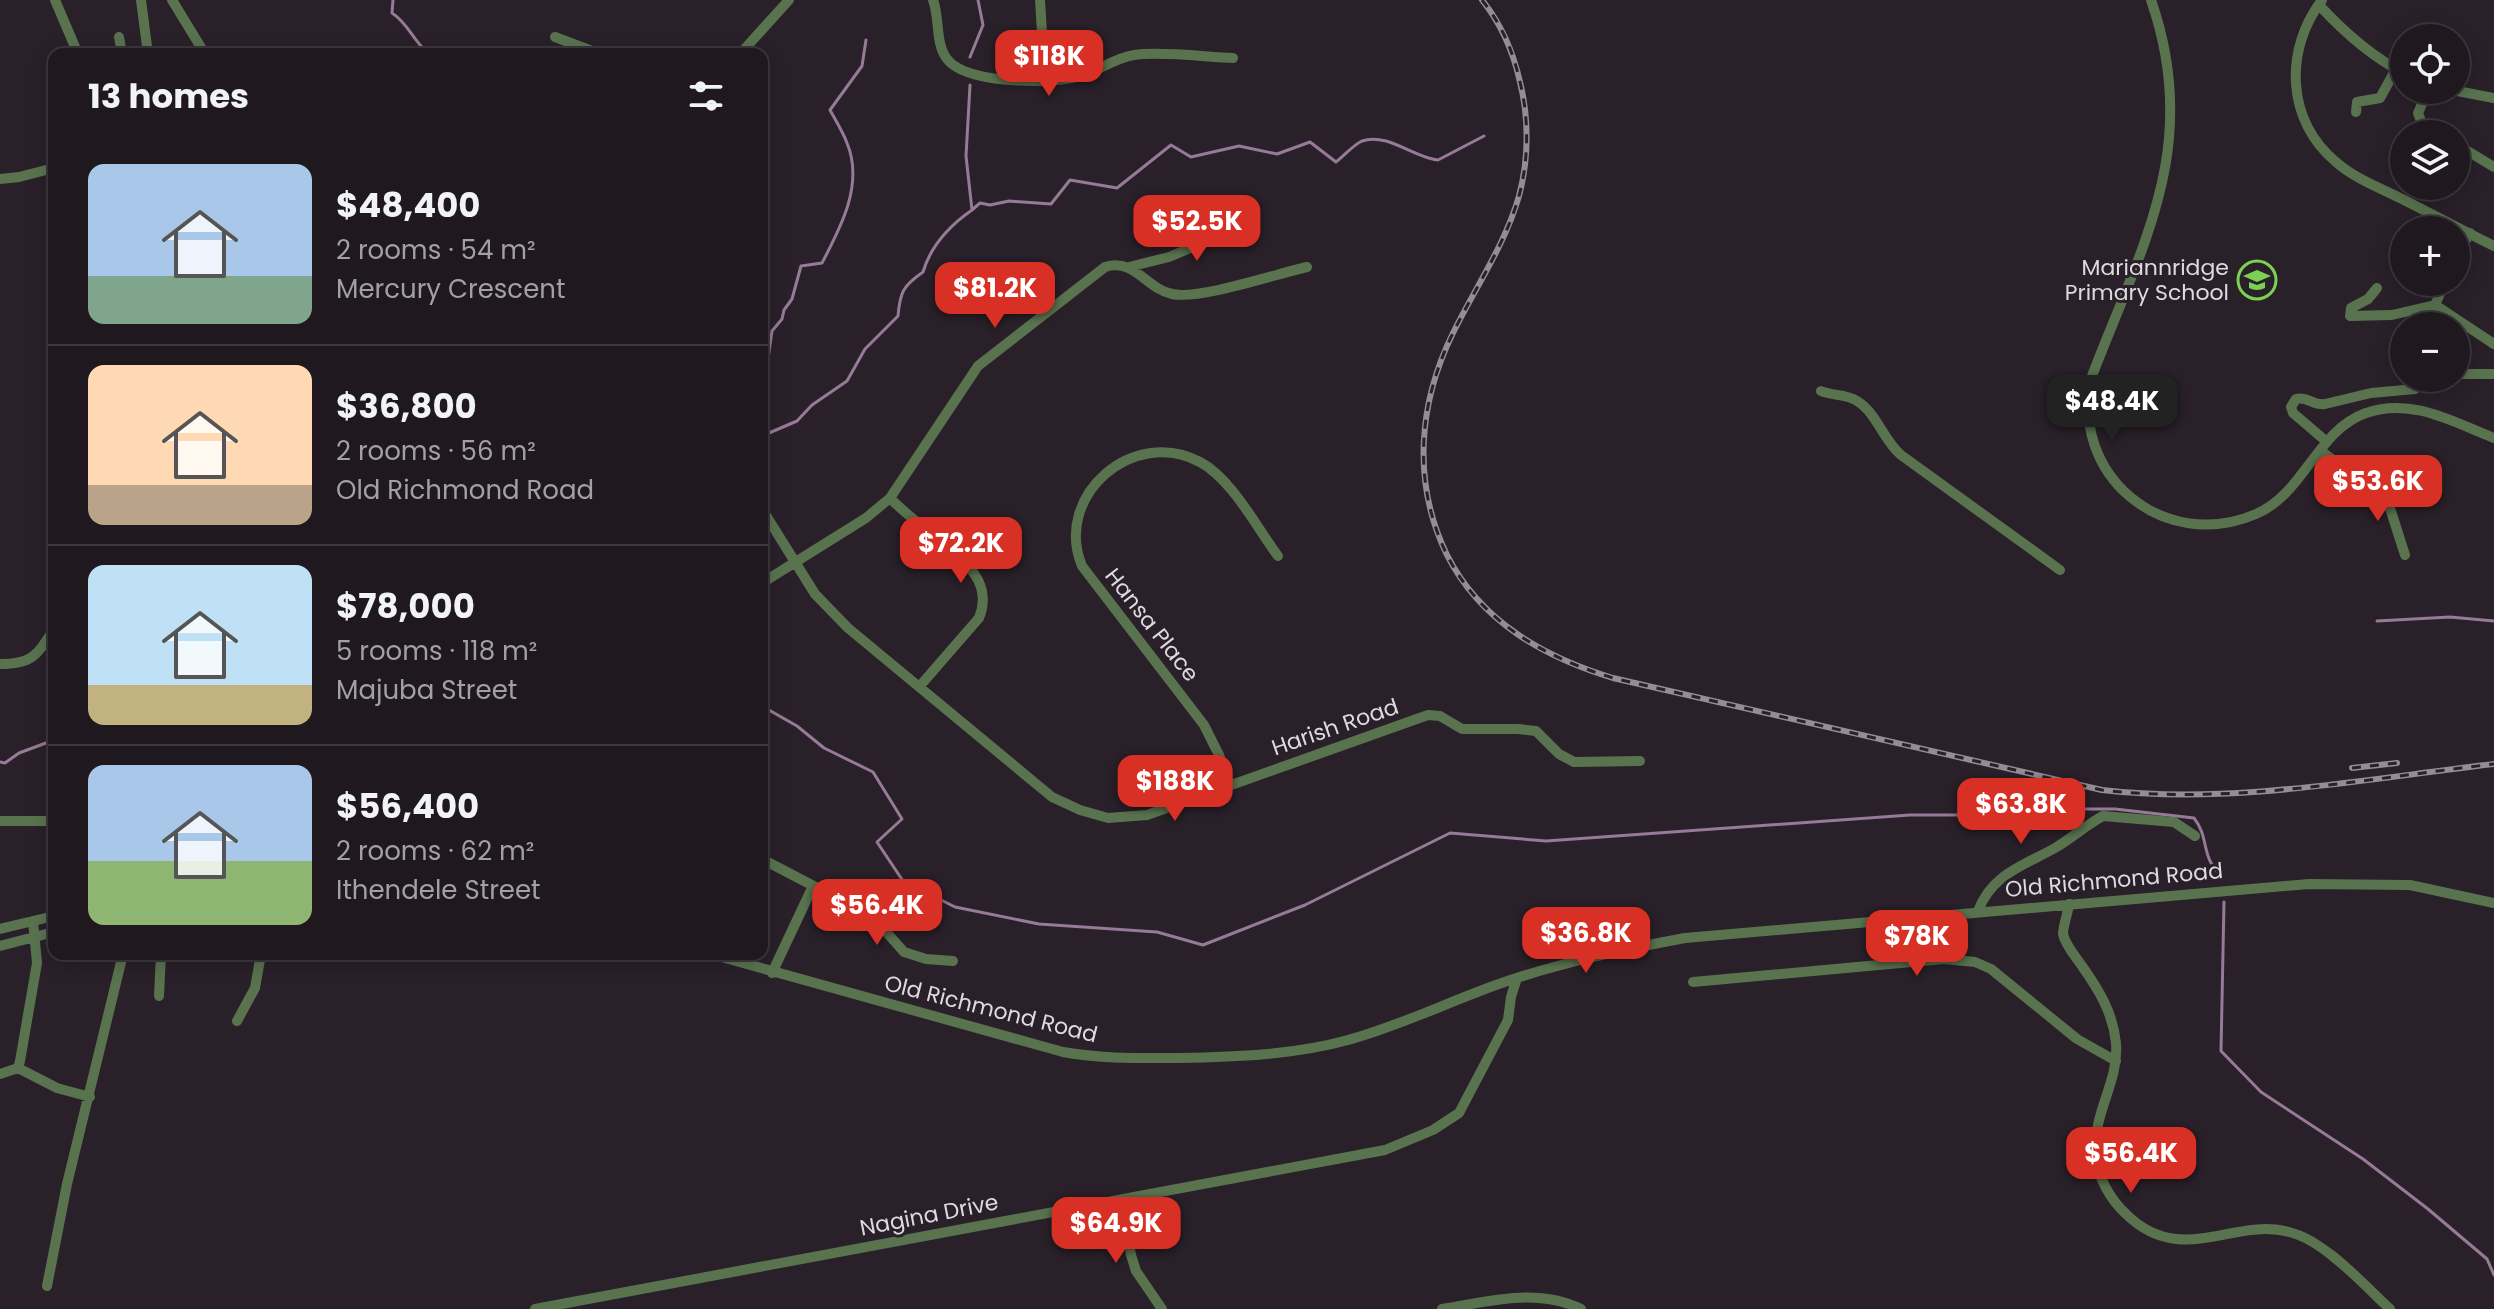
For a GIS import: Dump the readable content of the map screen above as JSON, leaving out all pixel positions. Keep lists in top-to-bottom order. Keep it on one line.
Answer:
{"streets":{"street":["Hansa Place","Harish Road","Old Richmond Road","Nagina Drive"]},"crossings":[["Hansa Place","Harish Road"],["Old Richmond Road","Nagina Drive"]],"places":{"school or university":["Mariannridge Primary School"]},"page":{"map_buttons":["+","−"],"price":["$118K","$52.5K","$81.2K","$48.4K","$53.6K","$72.2K","$188K","$63.8K","$56.4K","$36.8K","$78K","$56.4K","$64.9K"],"heading":"13 homes","list":[{"name":"$48,400","note":"2 rooms · 54 m² · Mercury Crescent"},{"name":"$36,800","note":"2 rooms · 56 m² · Old Richmond Road"},{"name":"$78,000","note":"5 rooms · 118 m² · Majuba Street"},{"name":"$56,400","note":"2 rooms · 62 m² · Ithendele Street"}]}}
